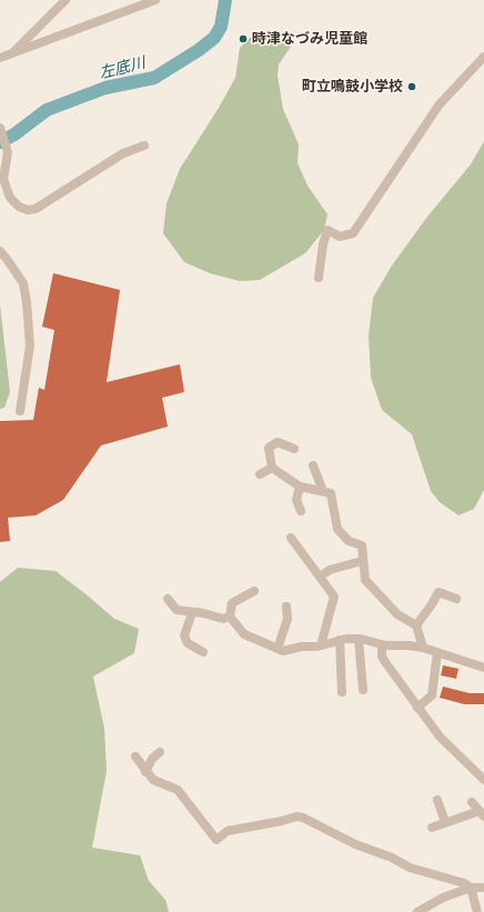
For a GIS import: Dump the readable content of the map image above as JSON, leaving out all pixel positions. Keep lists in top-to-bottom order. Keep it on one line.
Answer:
{"water":["左底川"],"places":["時津なづみ児童館","町立鳴鼓小学校"]}
